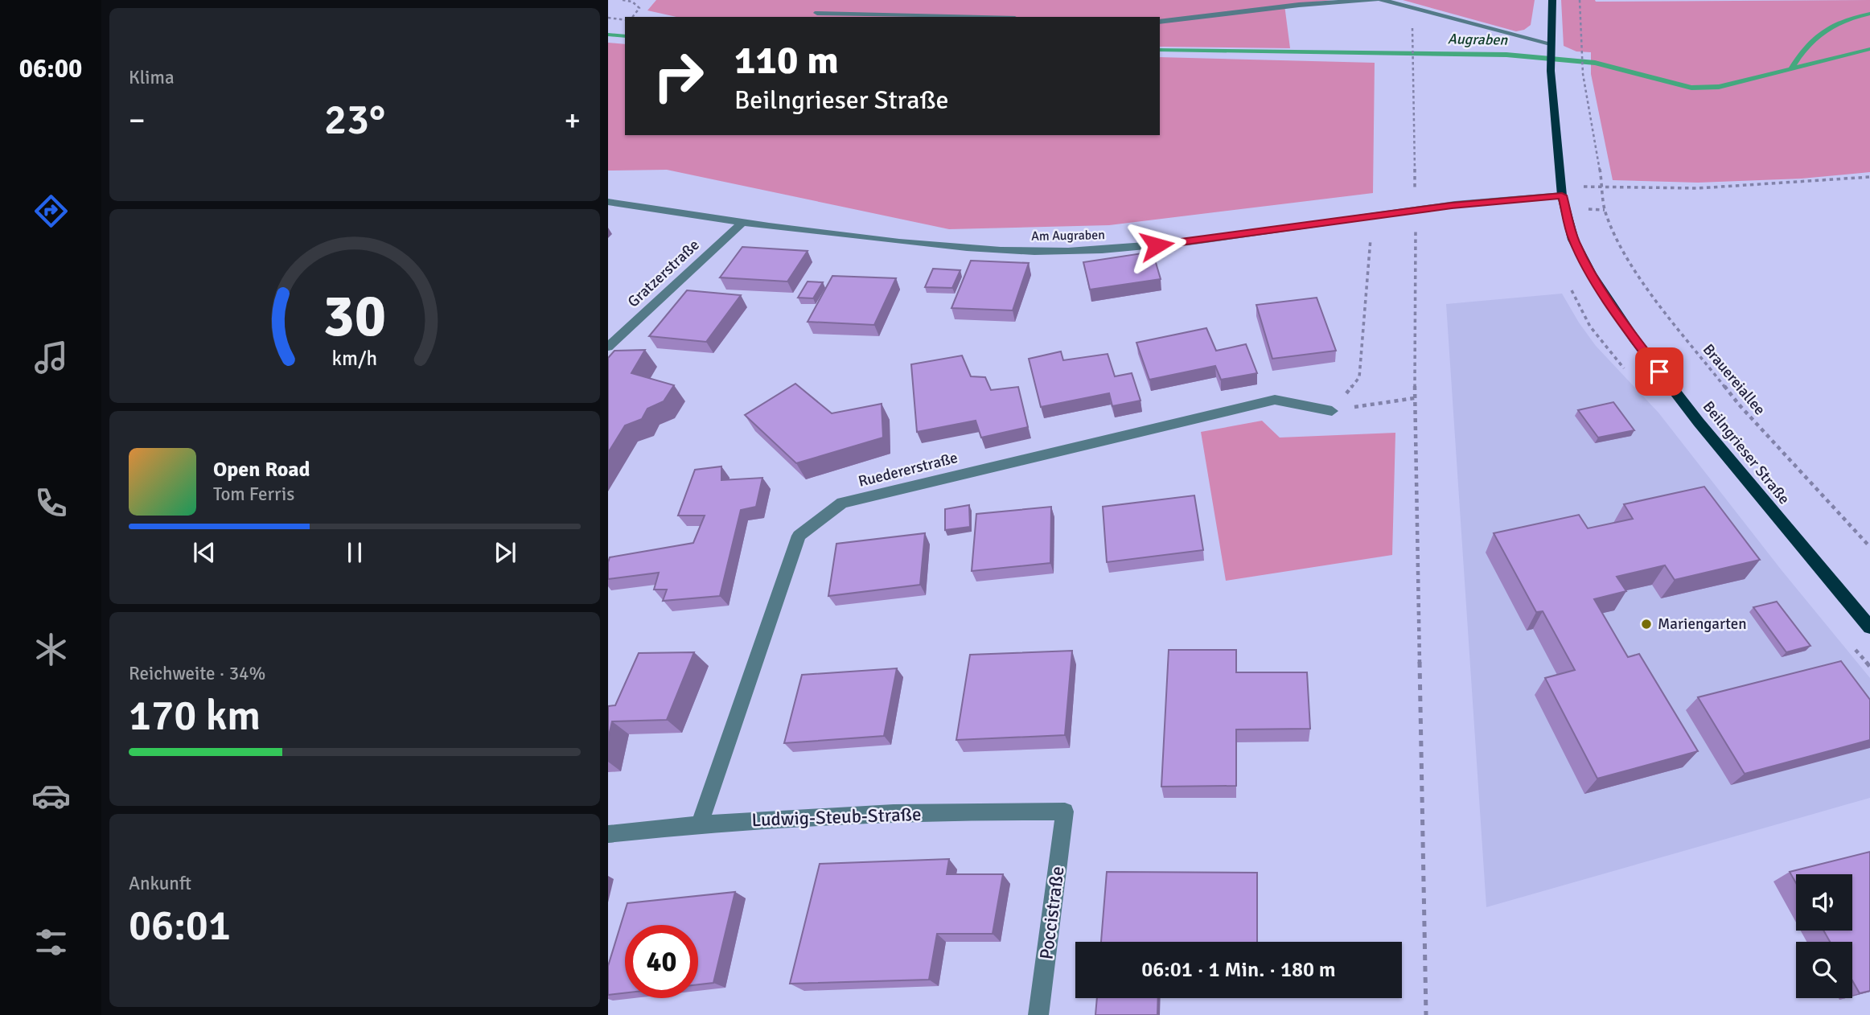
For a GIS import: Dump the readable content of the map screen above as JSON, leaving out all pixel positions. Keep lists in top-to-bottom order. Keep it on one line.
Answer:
{"streets":{"main road":["Beilngrieser Straße"],"street":["Am Augraben","Gratzerstraße","Ruedererstraße","Ludwig-Steub-Straße","Poccistraße"],"path":["Brauereiallee"]},"crossings":[["Am Augraben","Gratzerstraße"],["Am Augraben","Beilngrieser Straße"],["Ruedererstraße","Ludwig-Steub-Straße"],["Ludwig-Steub-Straße","Poccistraße"]],"water":["Augraben"],"places":["Mariengarten"],"page":{"tabs":"06:00","tile":["Klima",["Reichweite · 34%","170 km"],["Ankunft","06:01"]],"turn":["110 m","Beilngrieser Straße"],"heat":["−","23°","+"],"song":["Open Road","Tom Ferris"],"limit":"40","trip":"06:01 · 1 Min. · 180 m","gauge":["30","km/h"]}}
